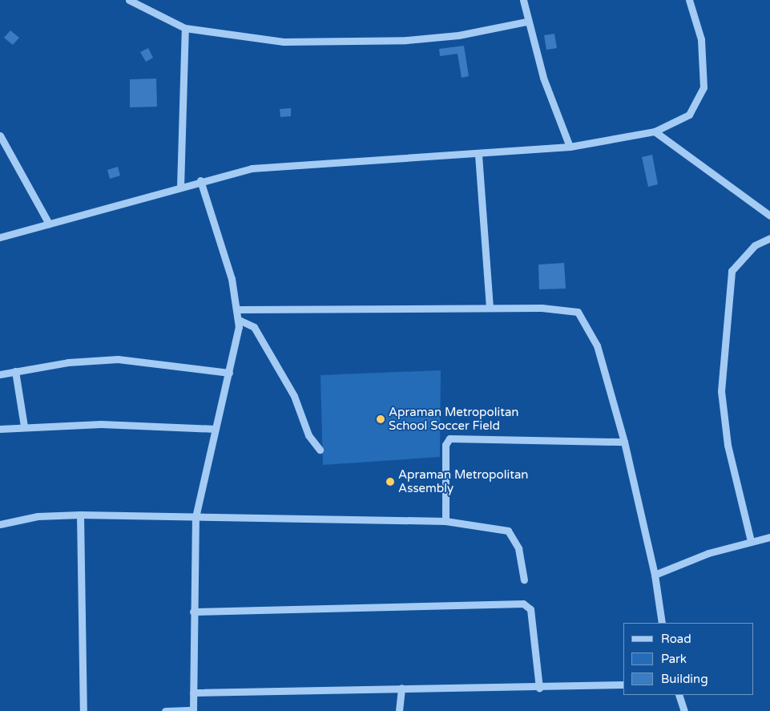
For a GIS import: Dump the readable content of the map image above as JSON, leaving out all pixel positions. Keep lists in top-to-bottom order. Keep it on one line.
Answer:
{"places":["Apraman Metropolitan School Soccer Field","Apraman Metropolitan Assembly"],"legend":["Road","Park","Building"]}
